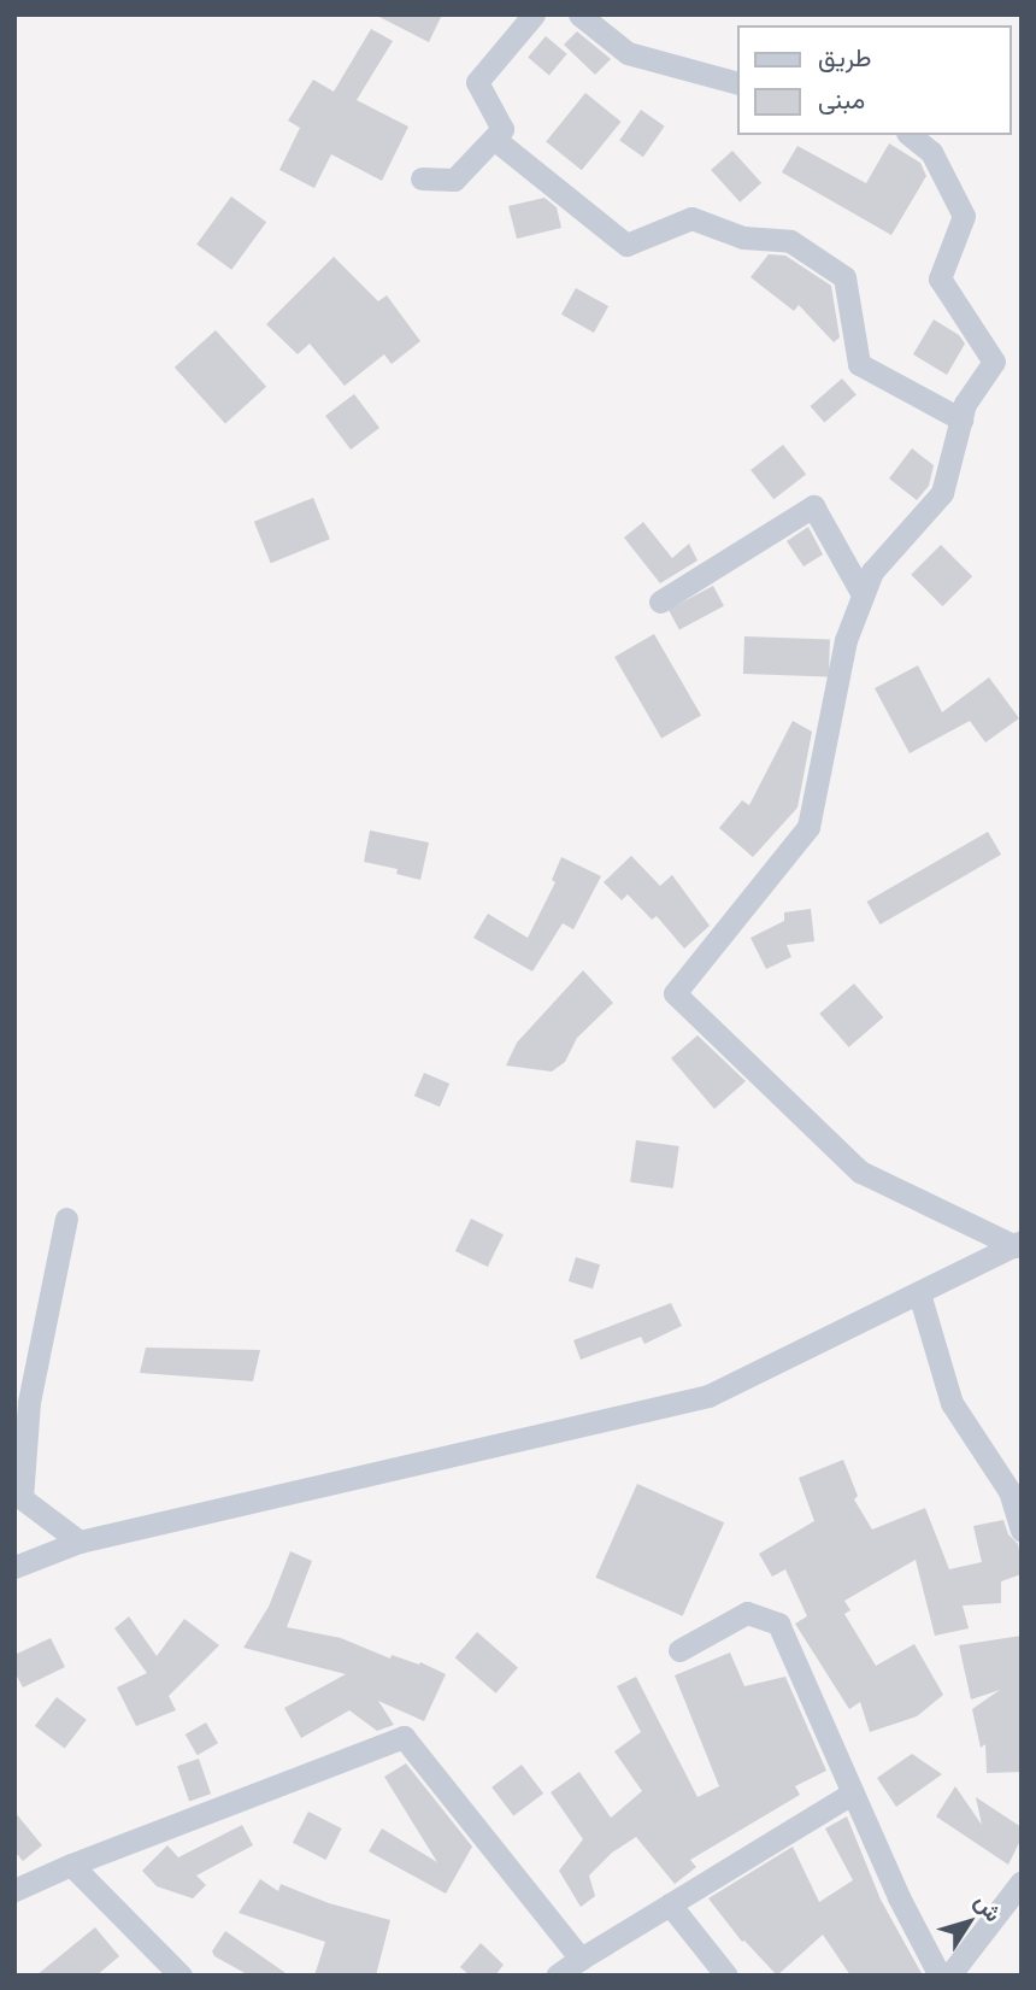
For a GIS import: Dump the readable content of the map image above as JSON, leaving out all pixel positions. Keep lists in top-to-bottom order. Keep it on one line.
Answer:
{"legend":["طريق","مبنى"],"north":"top right"}
